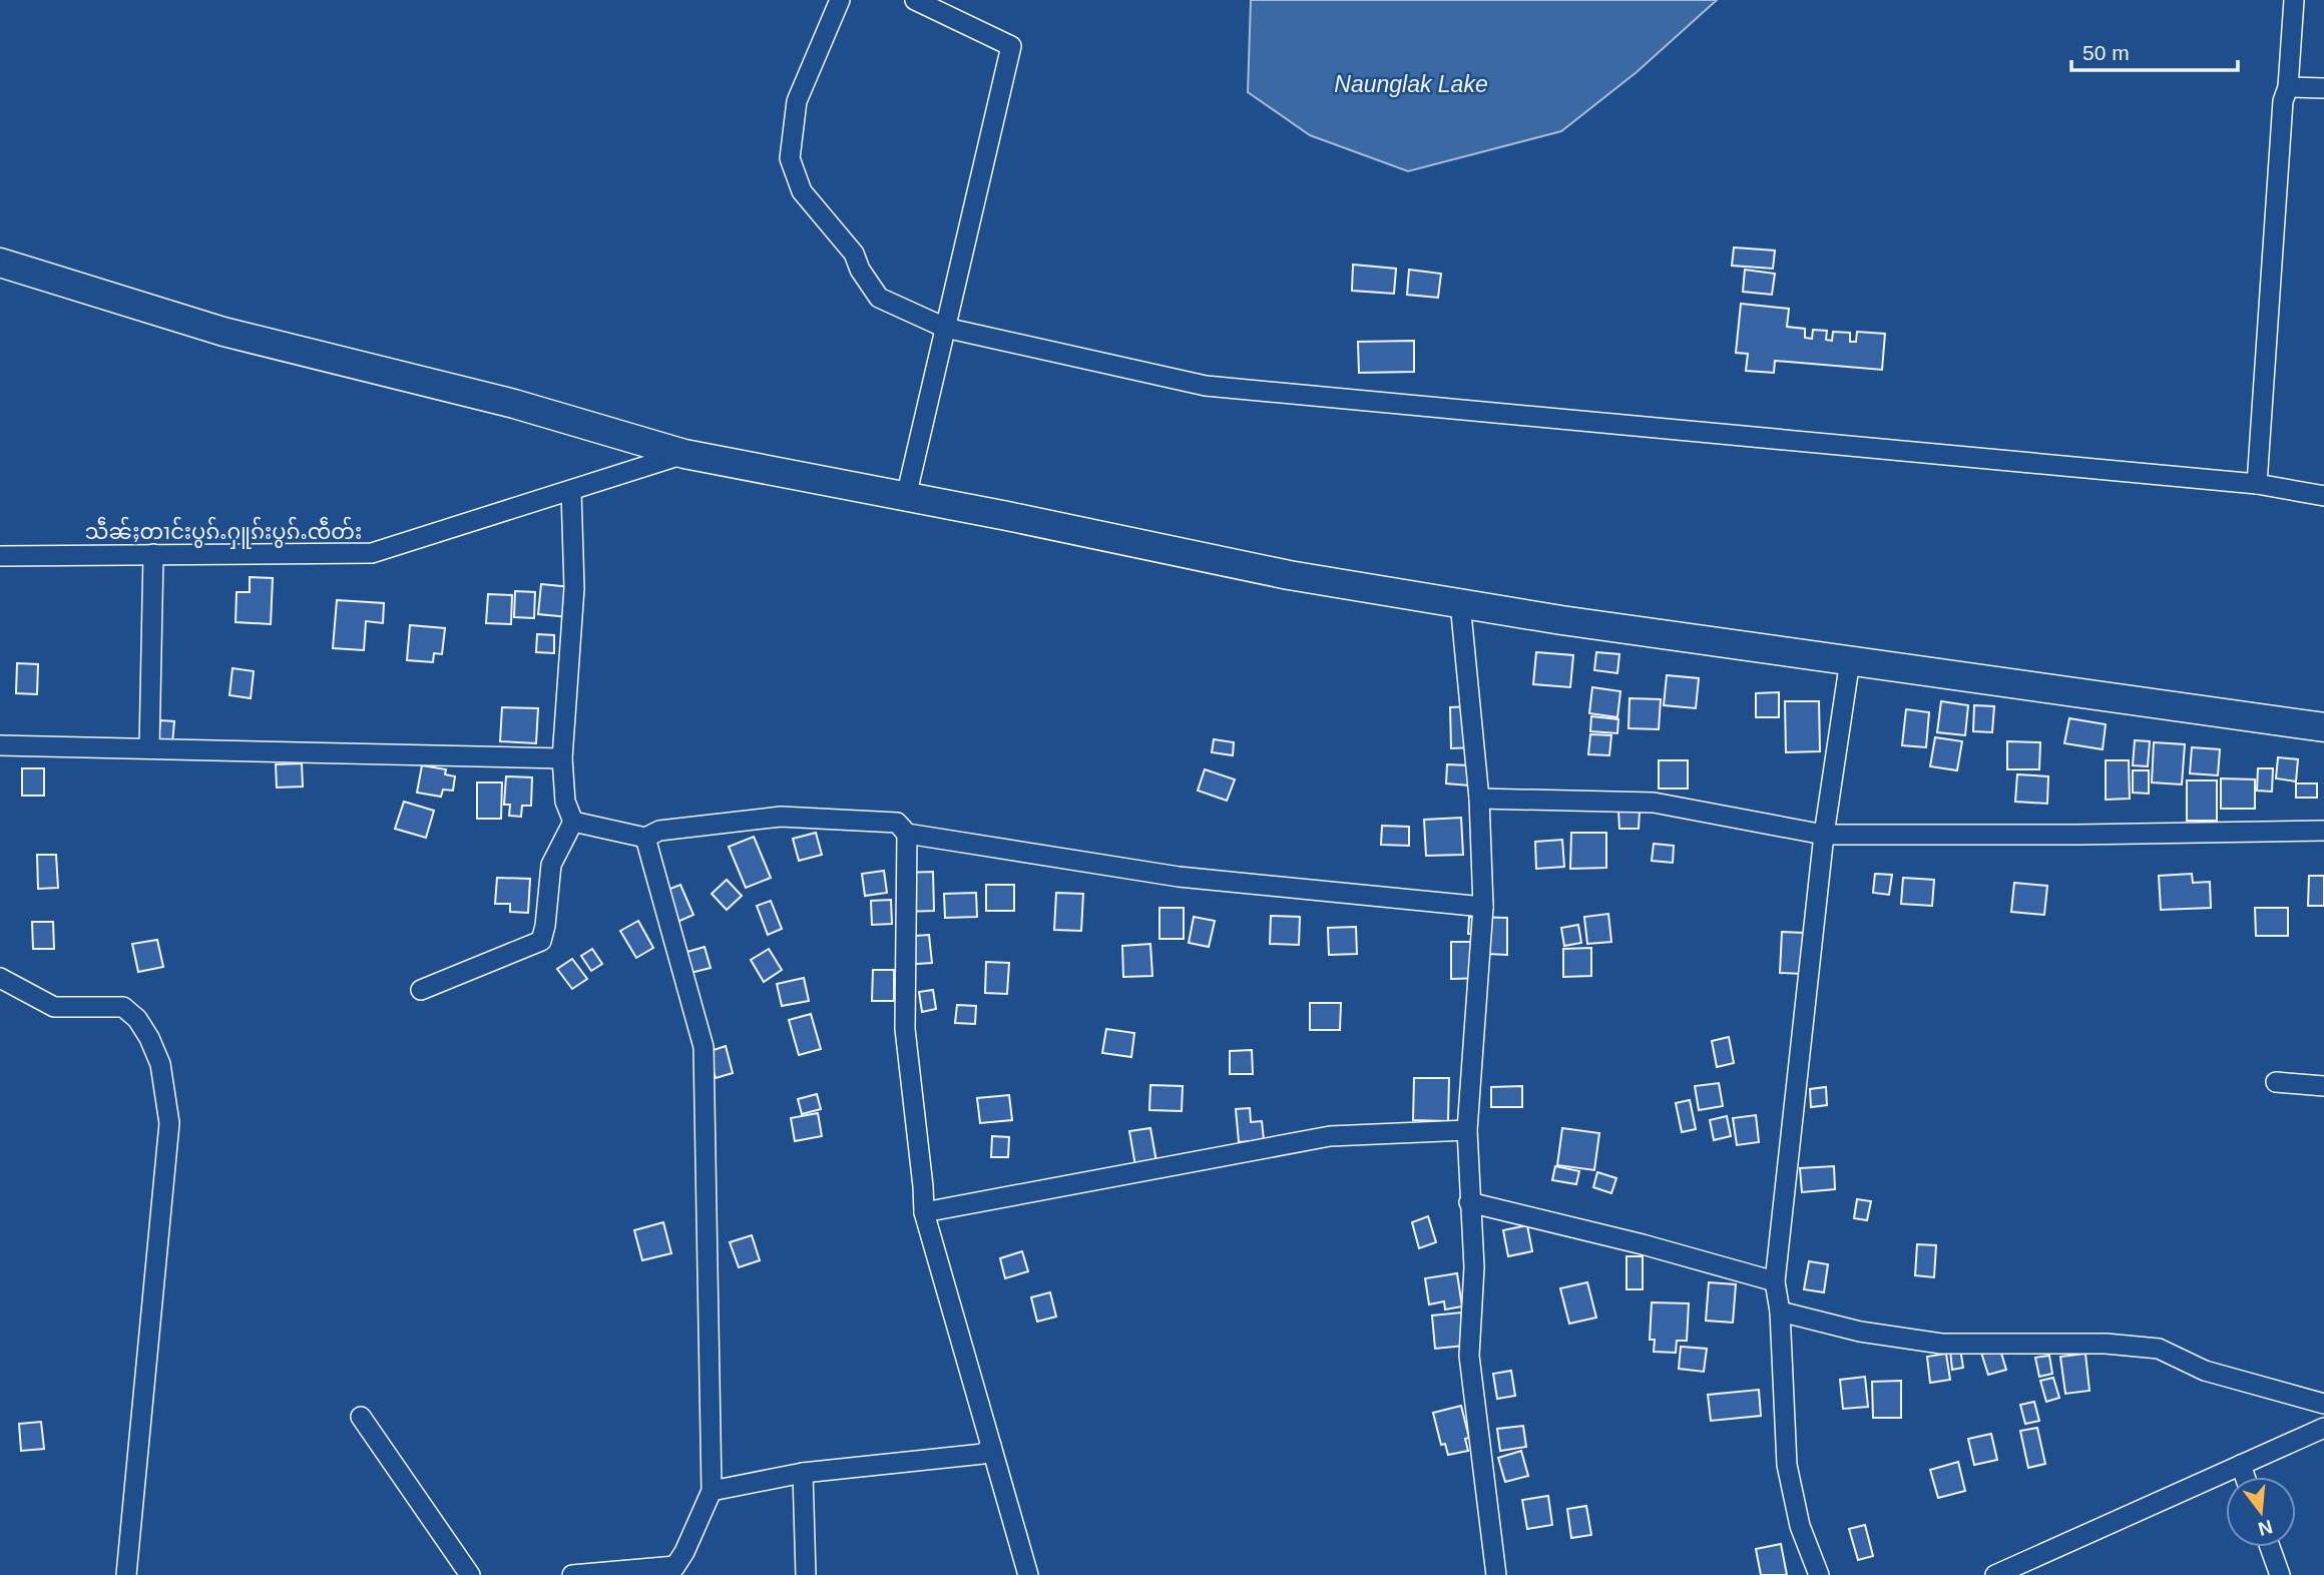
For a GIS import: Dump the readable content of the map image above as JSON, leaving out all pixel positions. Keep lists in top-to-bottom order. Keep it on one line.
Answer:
{"streets":{"street":["သဵၼ်ႈတၢင်းပွၵ်ႉႁူၵ်းပွၵ်ႉၸဵတ်း"]},"water":["Naunglak Lake"],"scale_bar":"50 m","north":"bottom"}
